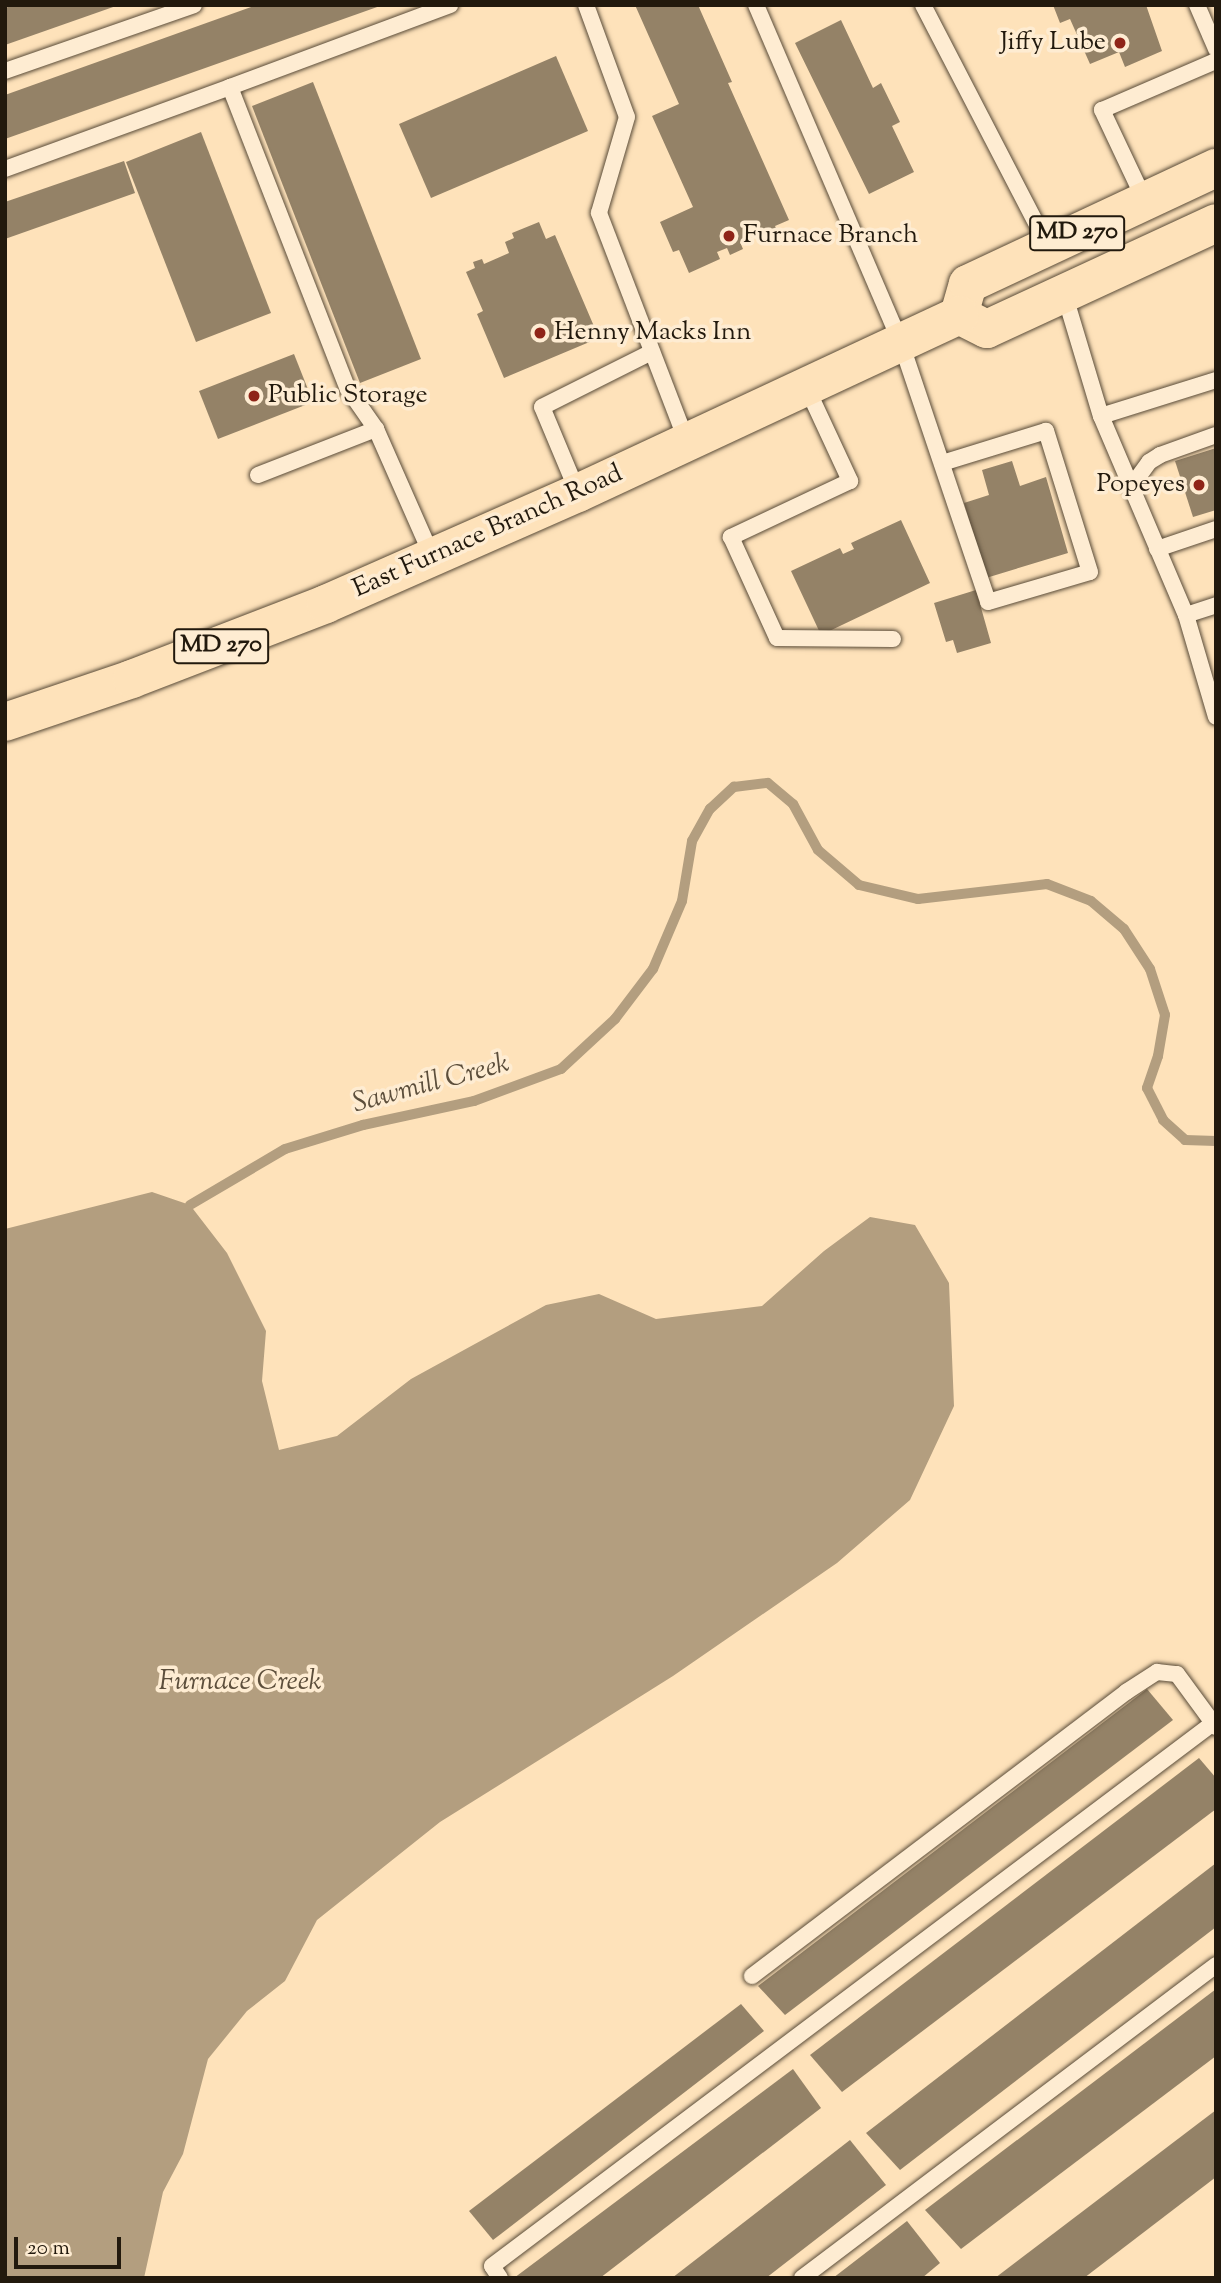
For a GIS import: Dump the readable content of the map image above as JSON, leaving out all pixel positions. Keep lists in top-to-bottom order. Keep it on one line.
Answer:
{"streets":{"main road":["MD 270","East Furnace Branch Road"]},"crossings":[["MD 270","East Furnace Branch Road"]],"water":["Sawmill Creek","Furnace Creek"],"places":["Jiffy Lube","Furnace Branch","Henny Macks Inn","Public Storage","Popeyes"],"scale_bar":"20 m"}
